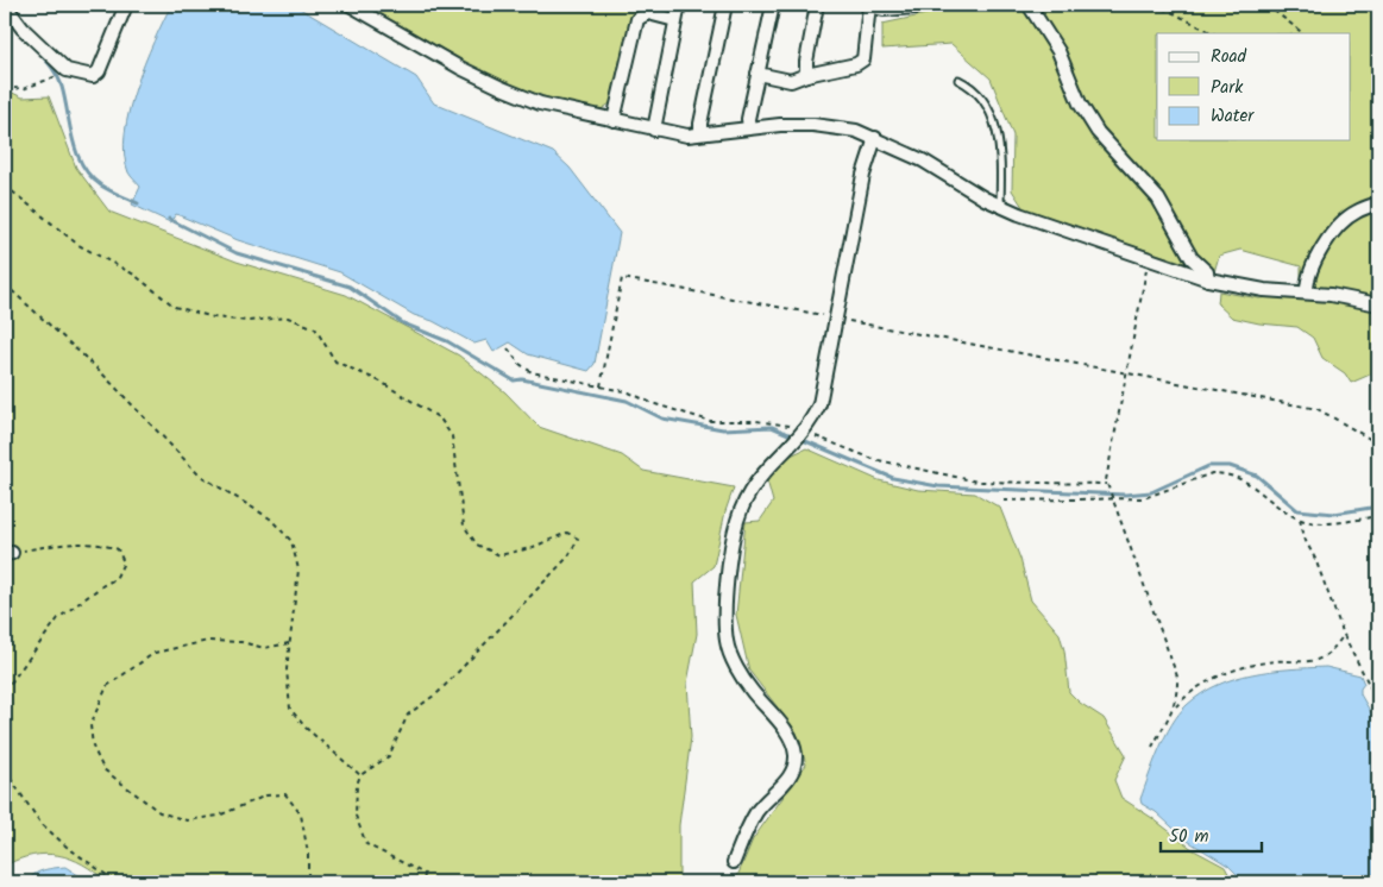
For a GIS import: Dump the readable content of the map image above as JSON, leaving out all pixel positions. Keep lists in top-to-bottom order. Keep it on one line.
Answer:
{"legend":["Road","Park","Water"],"scale_bar":"50 m"}
